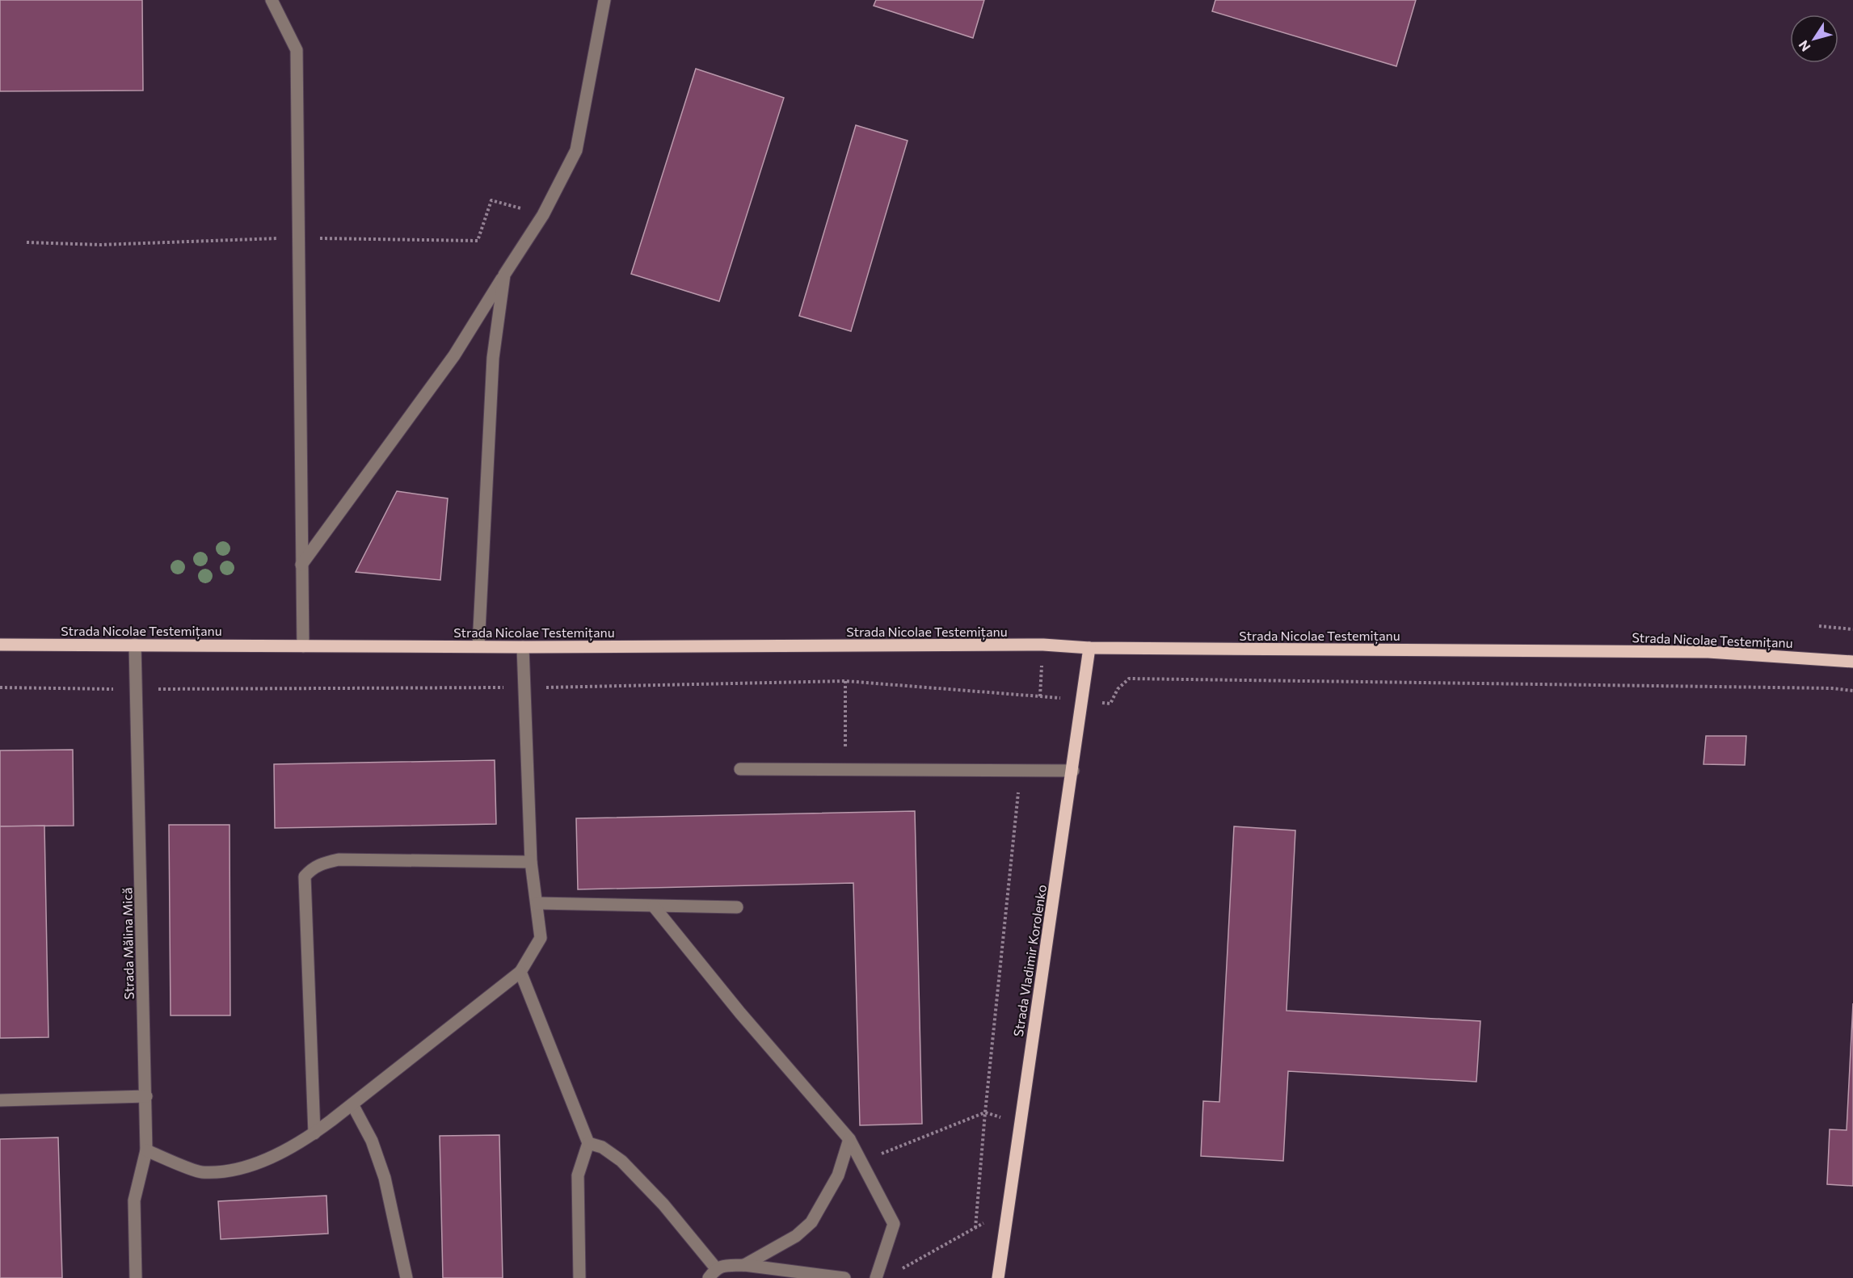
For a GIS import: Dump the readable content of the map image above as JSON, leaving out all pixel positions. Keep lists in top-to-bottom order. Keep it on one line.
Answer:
{"streets":{"main road":["Strada Nicolae Testemițanu","Strada Vladimir Korolenko"],"street":["Strada Mălina Mică"]},"crossings":[["Strada Nicolae Testemițanu","Strada Mălina Mică"],["Strada Nicolae Testemițanu","Strada Vladimir Korolenko"]],"north":"bottom left"}
